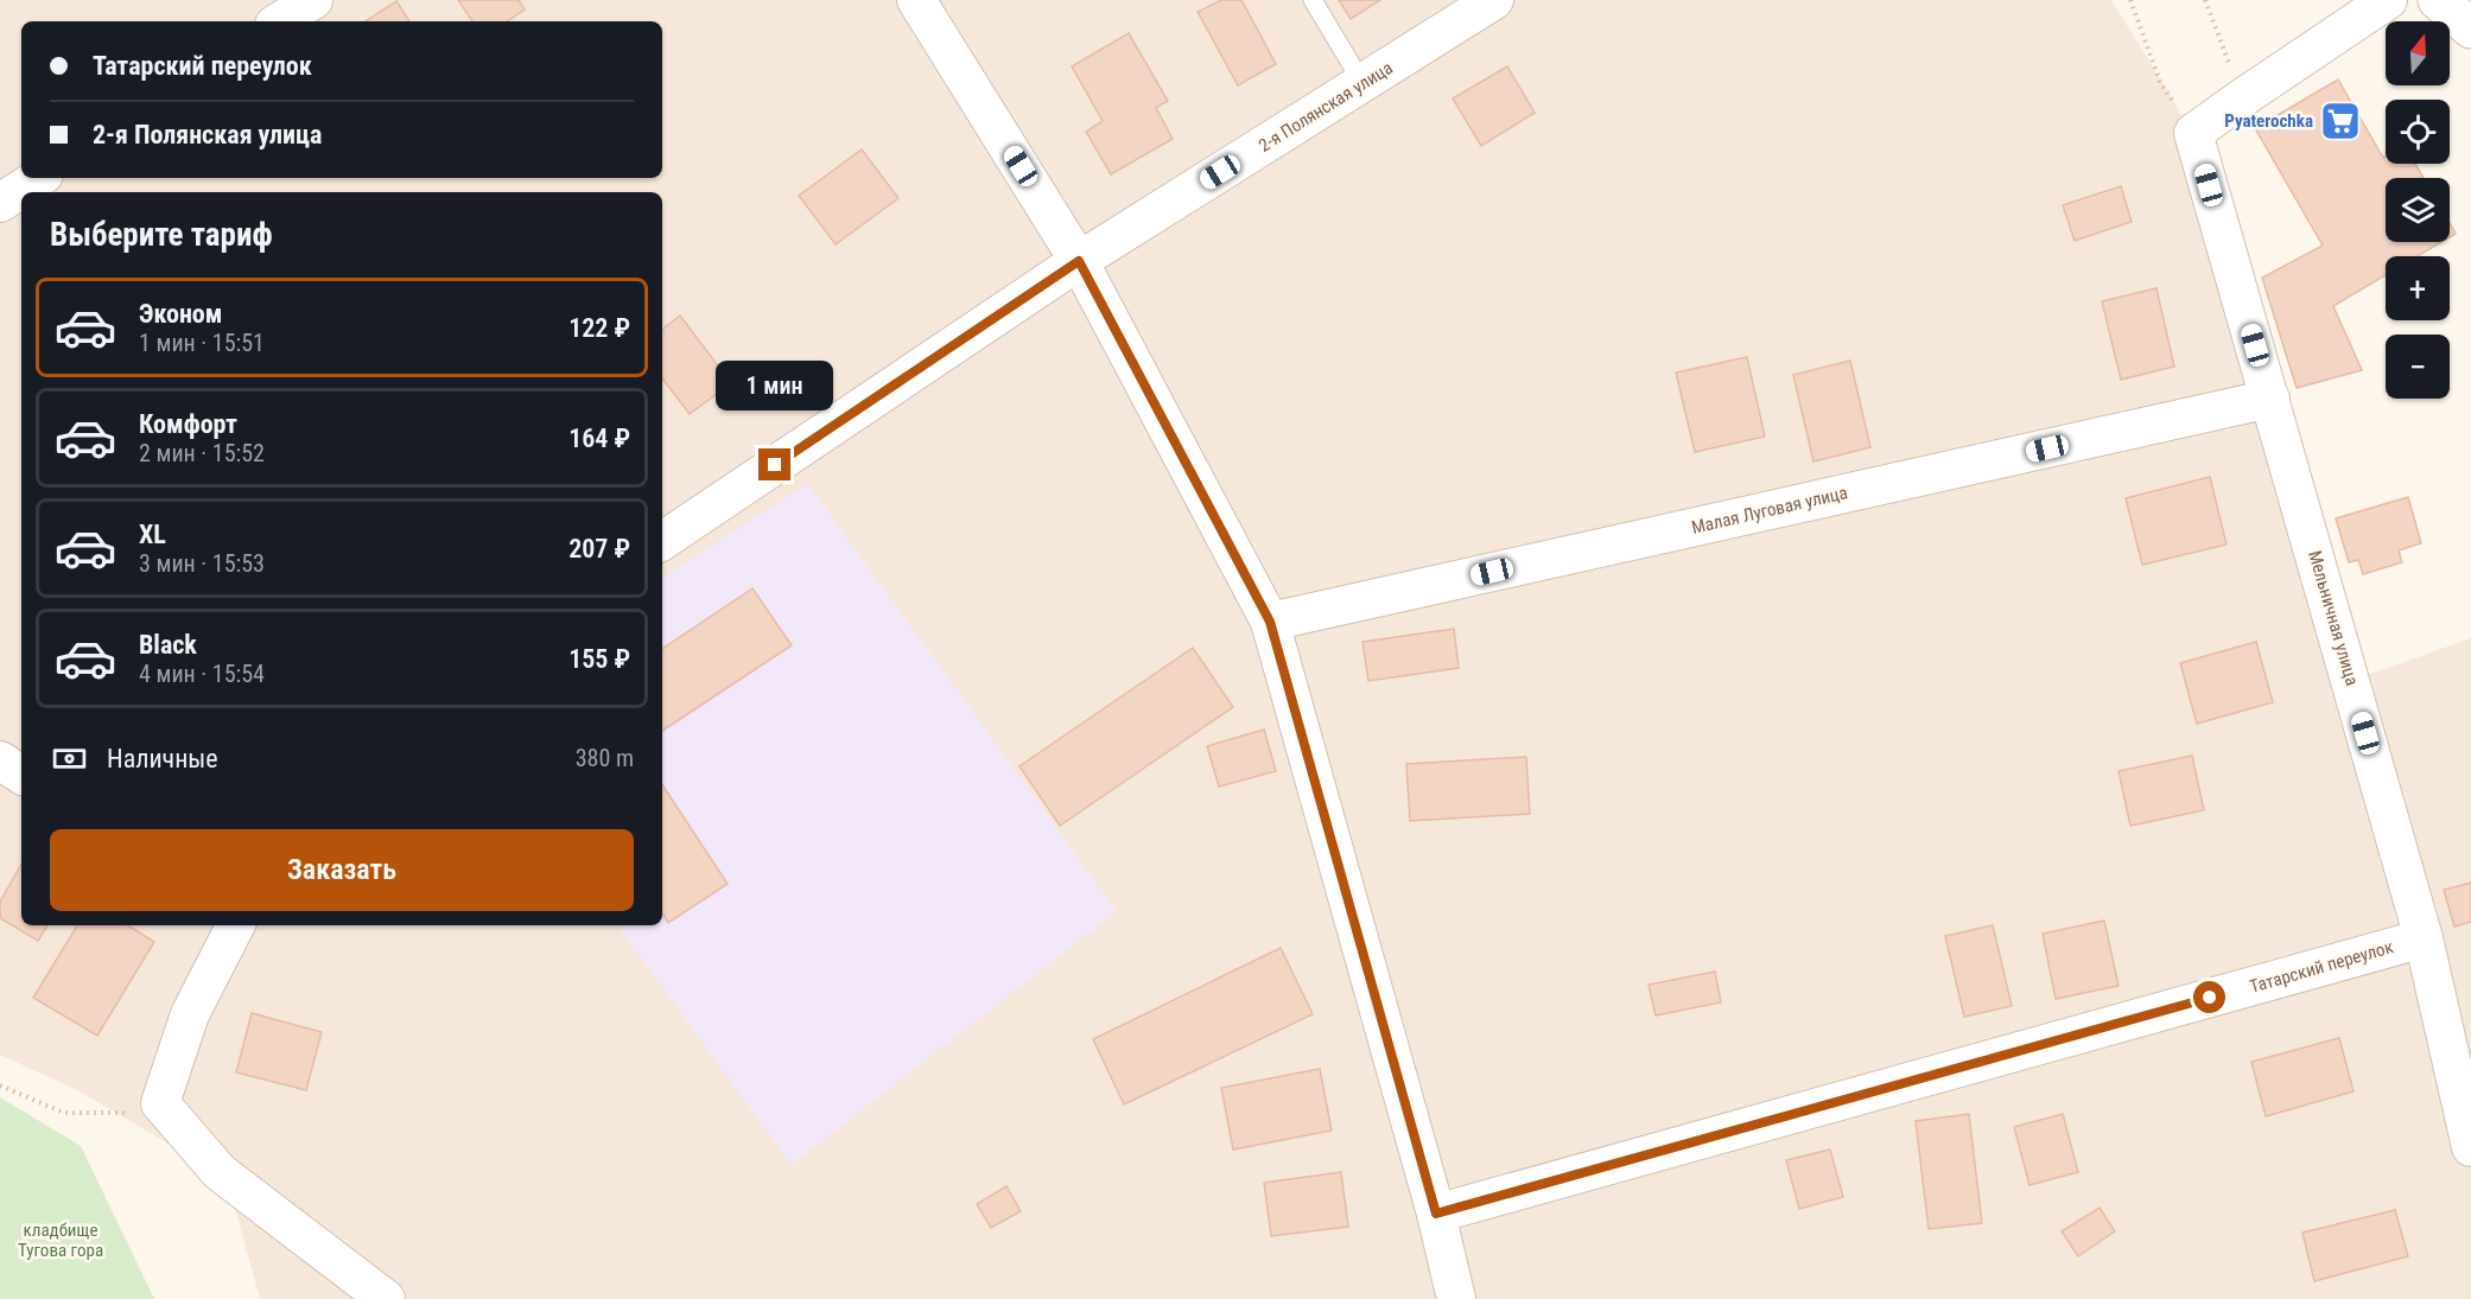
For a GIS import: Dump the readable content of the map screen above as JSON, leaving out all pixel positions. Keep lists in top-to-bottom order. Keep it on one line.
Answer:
{"streets":{"street":["2-я Полянская улица","Малая Луговая улица","Мельничная улица","Татарский переулок"]},"crossings":[["Малая Луговая улица","Мельничная улица"],["Мельничная улица","Татарский переулок"]],"parks":["кладбище Тугова гора"],"places":{"supermarket":["Pyaterochka"]},"north":"top","page":{"map_buttons":["+","−"],"banner":["Татарский переулок","2-я Полянская улица"],"heading":"Выберите тариф","list":[{"name":"Эконом","note":"1 мин · 15:51","value":"122 ₽"},{"name":"Комфорт","note":"2 мин · 15:52","value":"164 ₽"},{"name":"XL","note":"3 мин · 15:53","value":"207 ₽"},{"name":"Black","note":"4 мин · 15:54","value":"155 ₽"}],"bubble":"1 мин","pay":["Наличные","380 m"],"buttons":"Заказать"}}
